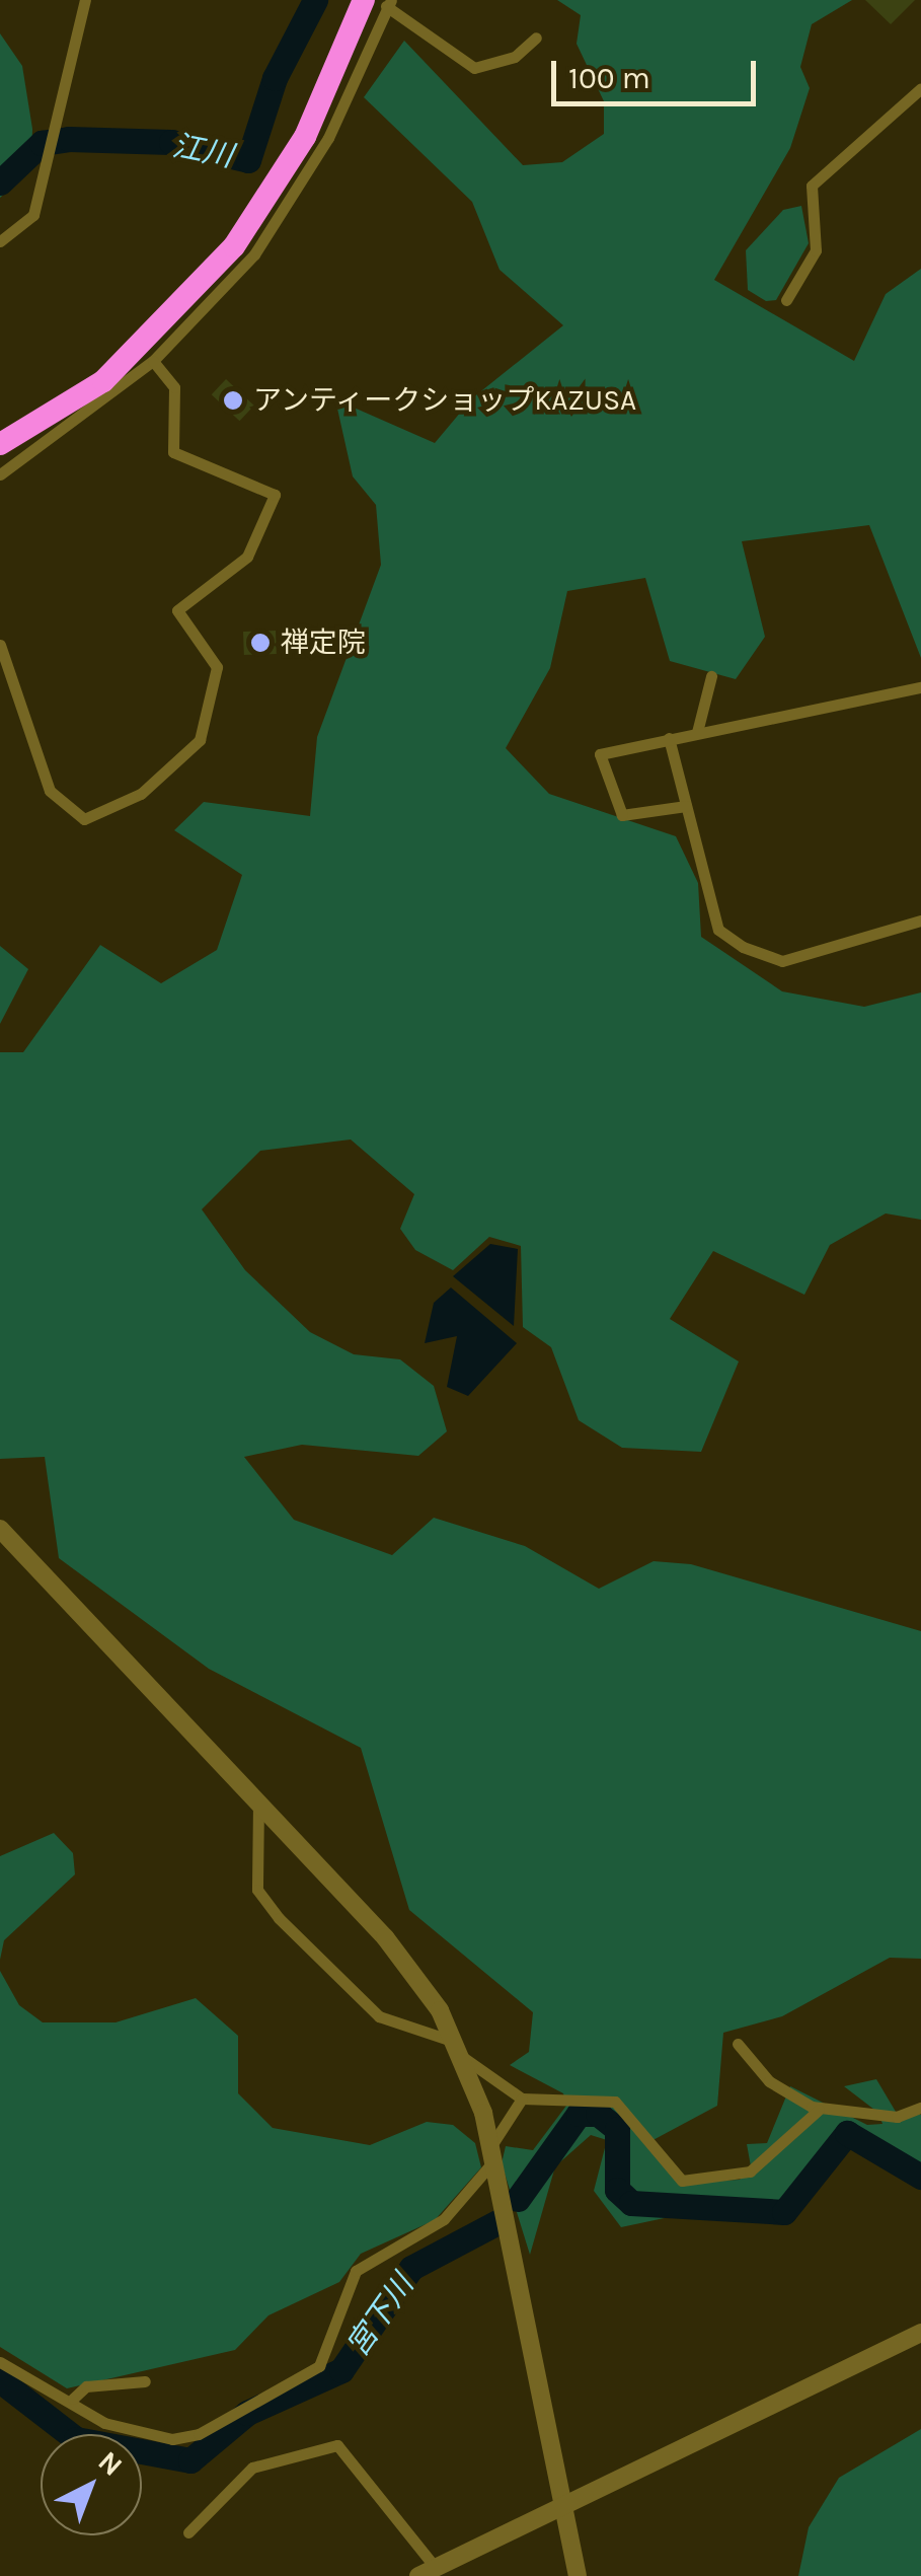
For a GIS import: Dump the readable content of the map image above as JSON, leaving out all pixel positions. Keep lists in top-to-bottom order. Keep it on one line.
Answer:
{"water":["江川","宮下川"],"places":["アンティークショップKAZUSA","禅定院"],"scale_bar":"100 m","north":"top right"}
